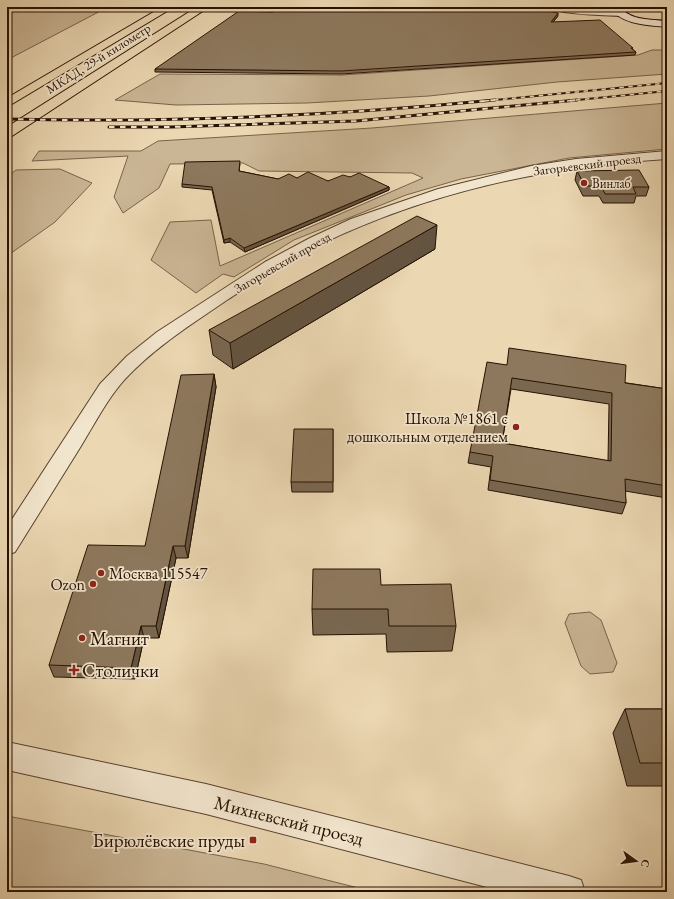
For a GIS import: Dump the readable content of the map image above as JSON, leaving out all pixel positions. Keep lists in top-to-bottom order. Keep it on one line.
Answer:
{"streets":{"highway":["МКАД, 29-й километр"],"street":["Загорьевский проезд","Михневский проезд"]},"places":{"other":["Винлаб","Школа №1861 с дошкольным отделением","Москва 115547","Ozon","Магнит"],"health":["Столички"],"transit":["Бирюлёвские пруды"]},"north":"right"}
